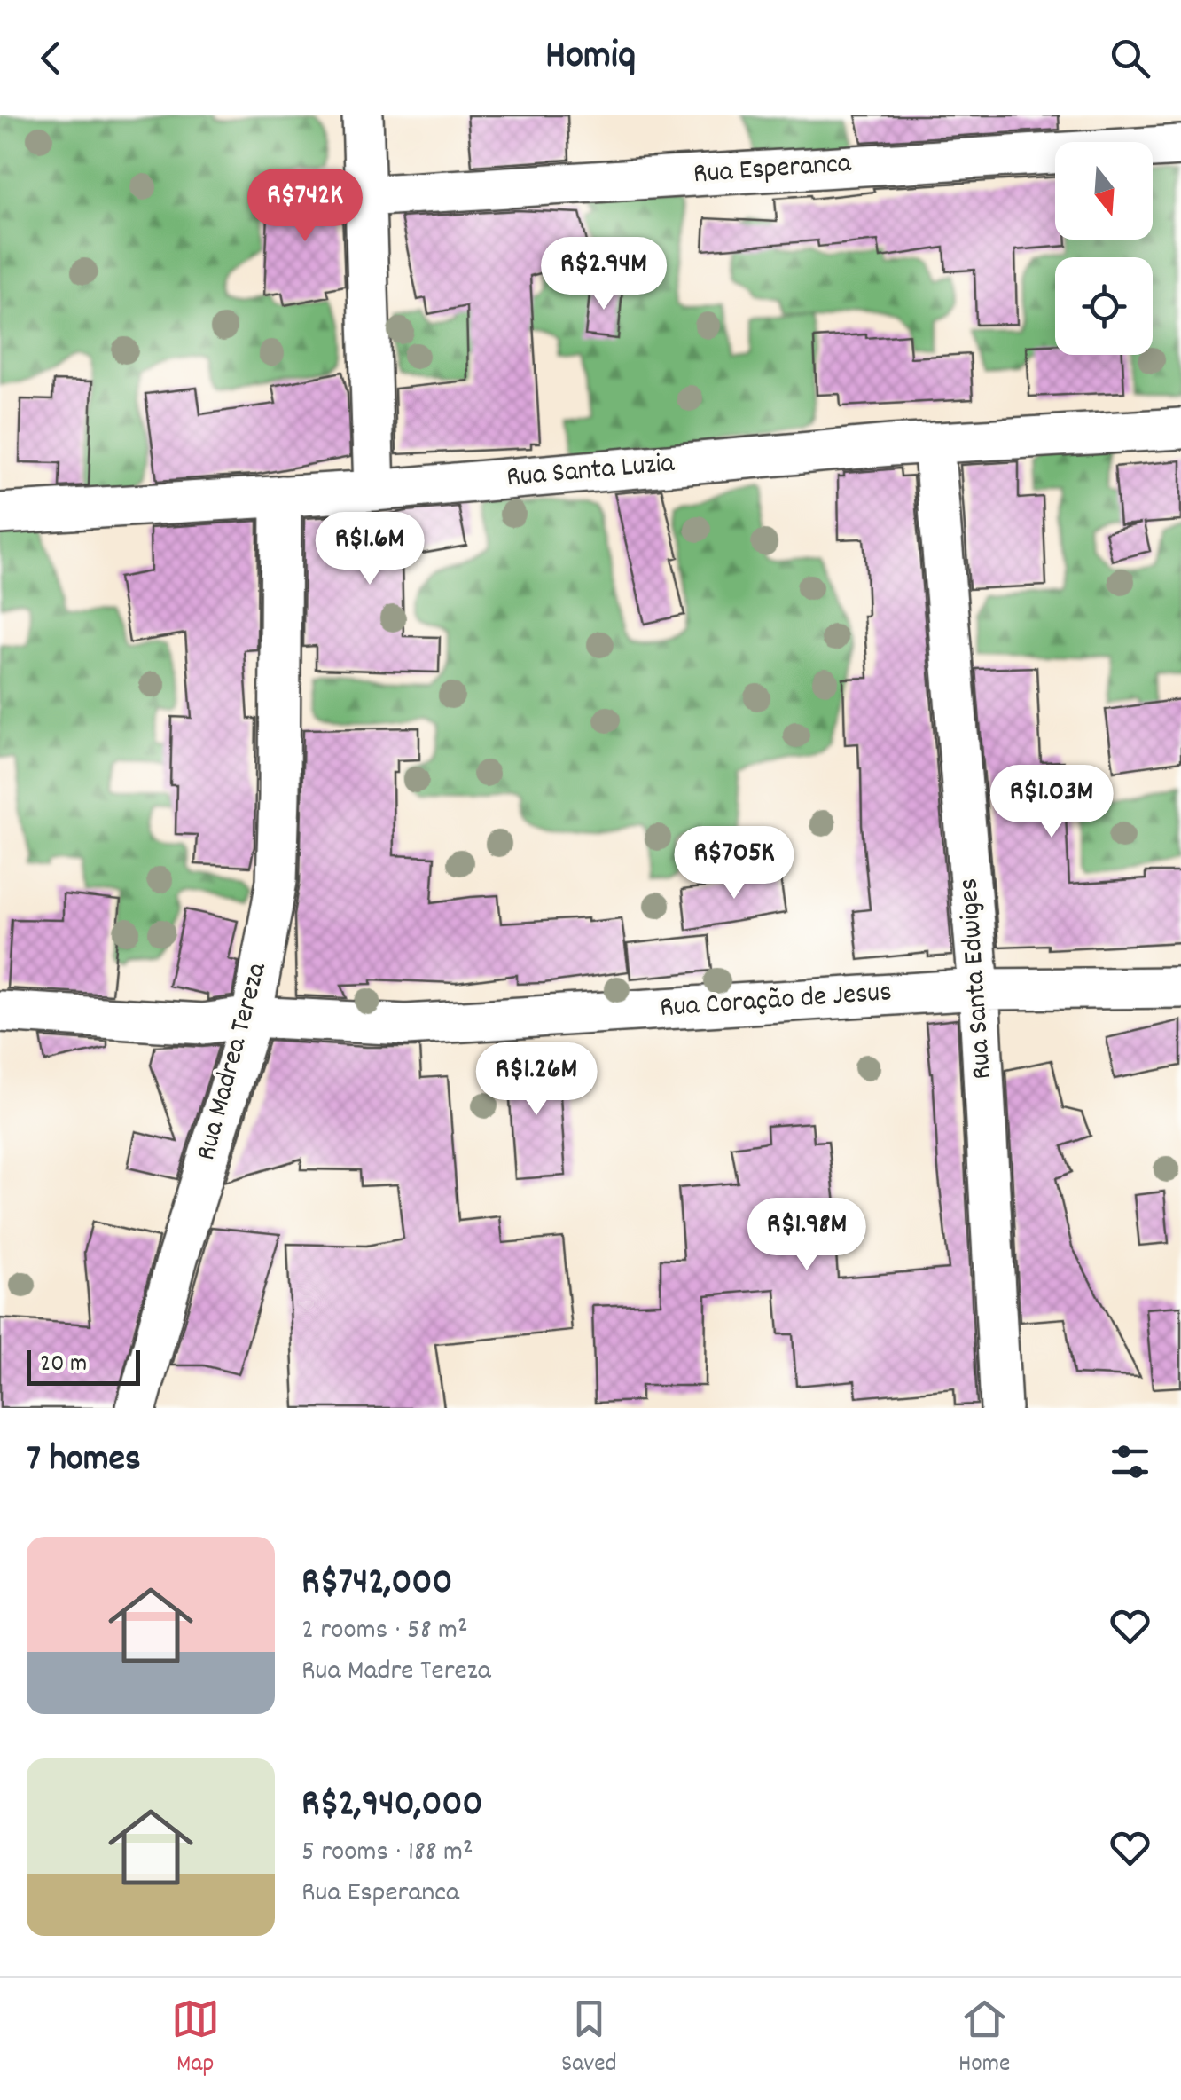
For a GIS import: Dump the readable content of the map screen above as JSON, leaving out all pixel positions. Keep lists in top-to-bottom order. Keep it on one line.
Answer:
{"streets":{"street":["Rua Esperanca","Rua Santa Luzia","Rua Santa Edwiges","Rua Coração de Jesus","Rua Madrea Tereza"]},"crossings":[["Rua Santa Luzia","Rua Santa Edwiges"],["Rua Santa Luzia","Rua Madrea Tereza"],["Rua Santa Edwiges","Rua Coração de Jesus"],["Rua Coração de Jesus","Rua Madrea Tereza"]],"scale_bar":"20 m","north":"bottom","page":{"header":"Homiq","price":["R$742K","R$2.94M","R$1.6M","R$1.03M","R$705K","R$1.26M","R$1.98M"],"scale":"20 m","heading":"7 homes","list":[{"name":"R$742,000","note":"2 rooms · 58 m² · Rua Madre Tereza"},{"name":"R$2,940,000","note":"5 rooms · 188 m² · Rua Esperanca"}],"tabs":["Map","Saved","Home"]}}
